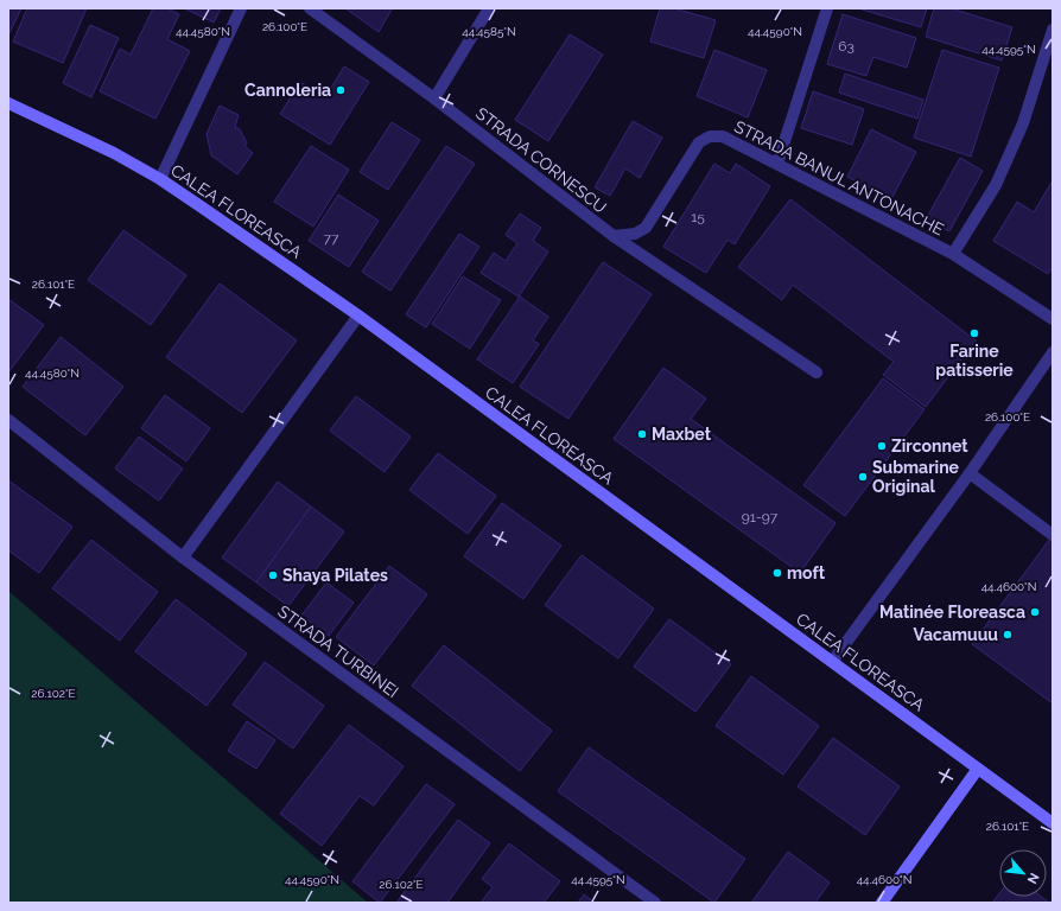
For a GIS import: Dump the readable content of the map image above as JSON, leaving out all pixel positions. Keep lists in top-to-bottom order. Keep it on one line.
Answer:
{"streets":{"street":["STRADA CORNESCU","STRADA BANUL ANTONACHE","CALEA FLOREASCA","STRADA TURBINEI"]},"crossings":[["STRADA CORNESCU","STRADA BANUL ANTONACHE"]],"places":["Cannoleria","Farine patisserie","Maxbet","Zirconnet","Submarine Original","moft","Shaya Pilates","Matinée Floreasca","Vacamuuu"],"house_numbers":["63","15","77","91-97"],"north":"bottom right","coordinates":["26.100°E","44.4580°N","44.4585°N","44.4590°N","44.4595°N","26.101°E","44.4600°N","26.102°E"]}
